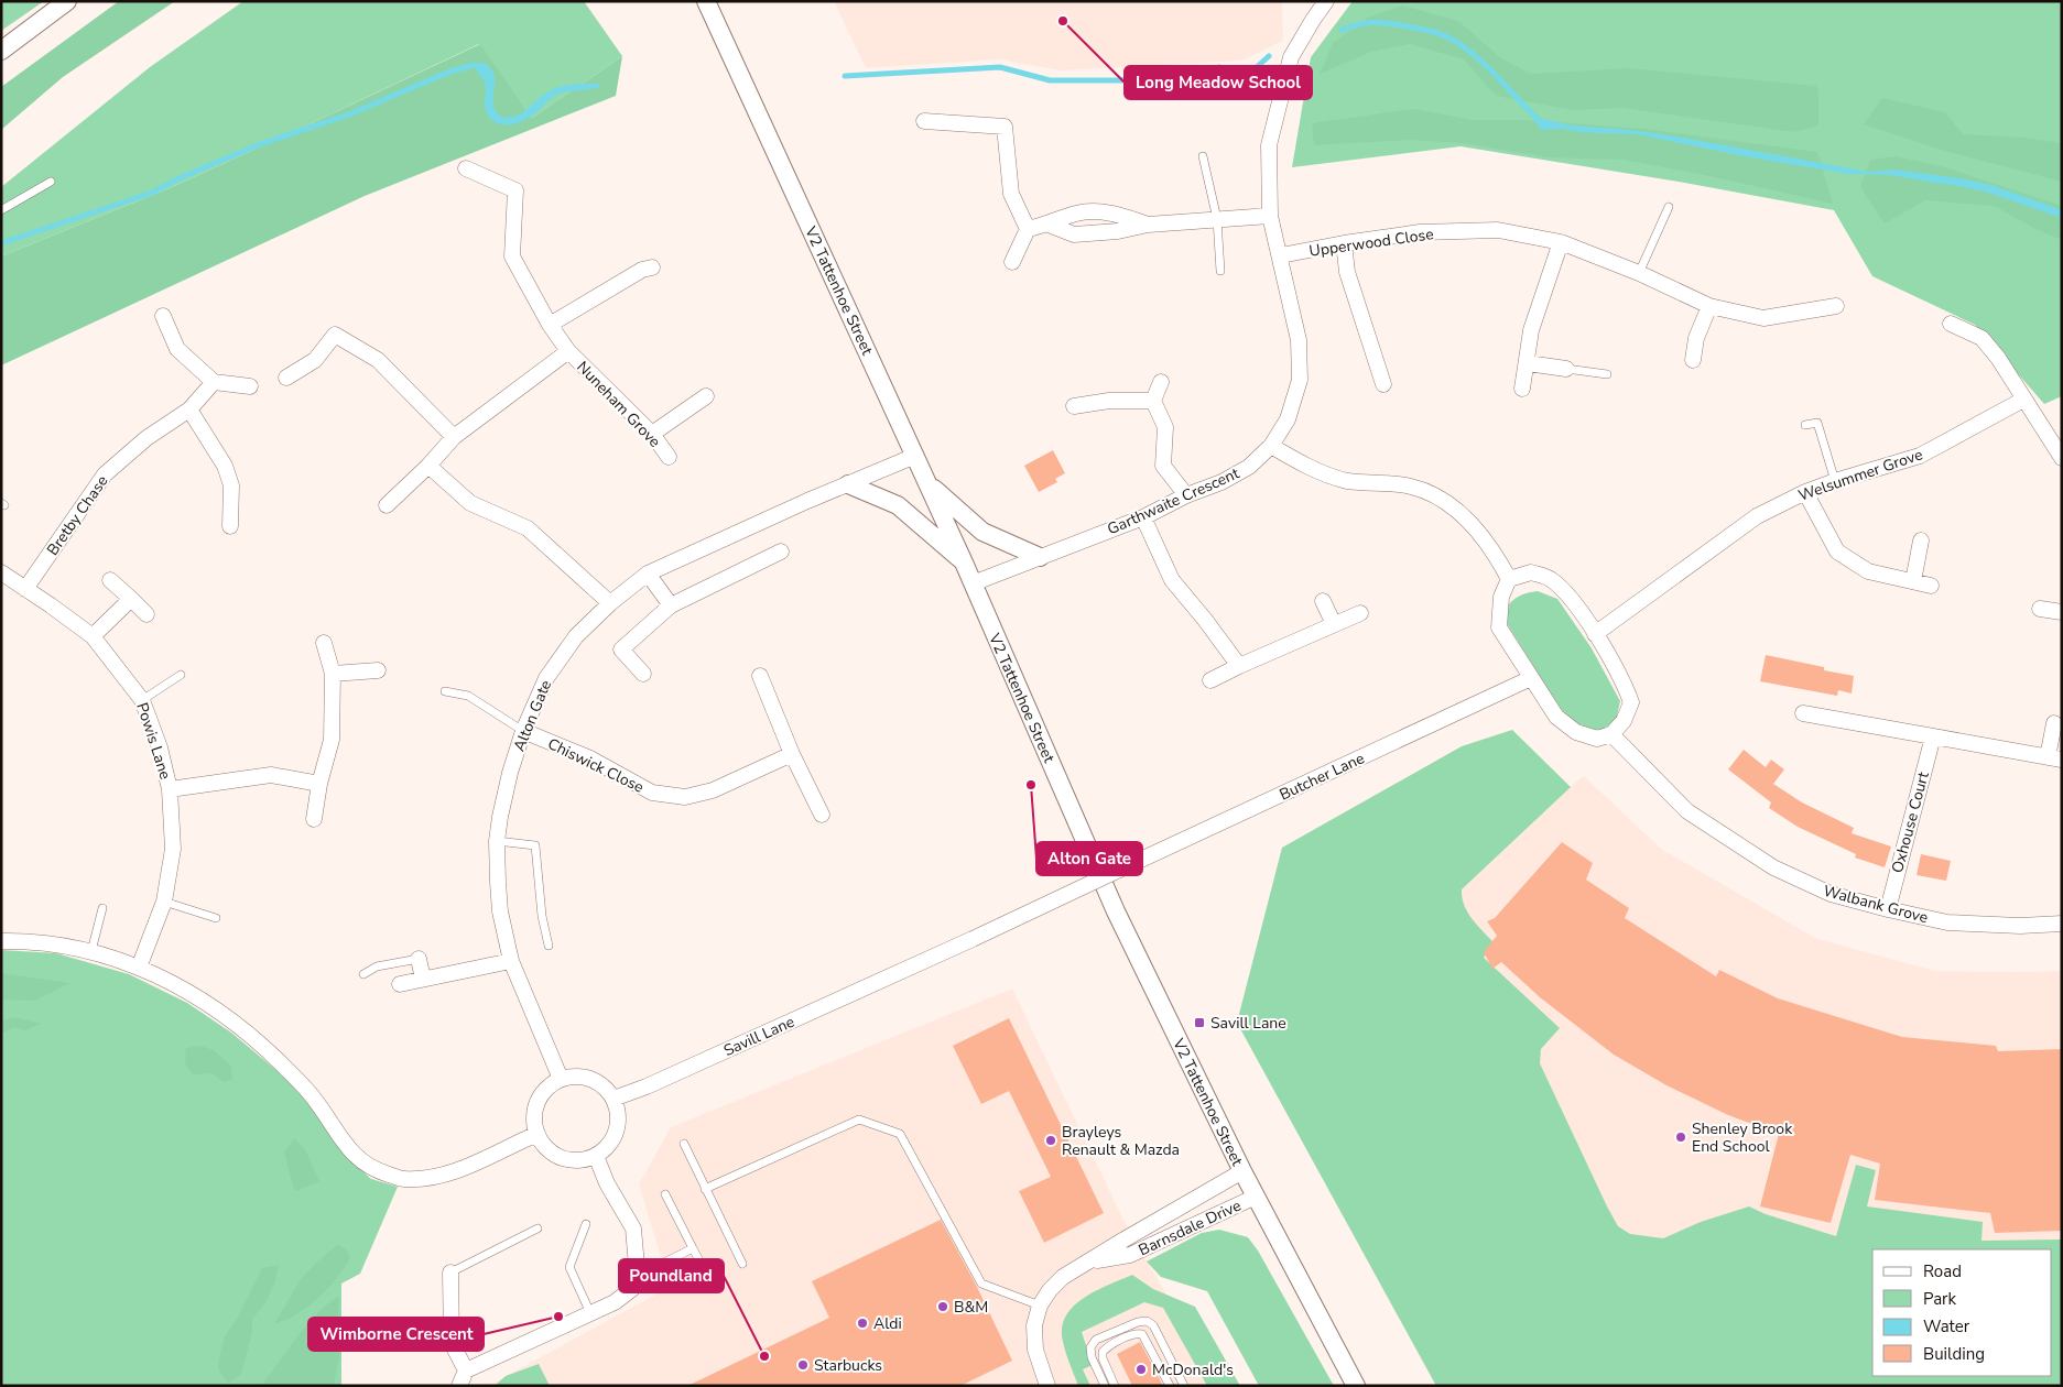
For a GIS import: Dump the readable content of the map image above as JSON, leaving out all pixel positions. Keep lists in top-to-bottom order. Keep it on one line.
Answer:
{"streets":{"street":["Upperwood Close","V2 Tattenhoe Street","Nuneham Grove","Welsummer Grove","Garthwaite Crescent","Bretby Chase","Alton Gate","Powis Lane","Chiswick Close","Butcher Lane","Oxhouse Court","Walbank Grove","Savill Lane","Barnsdale Drive"]},"crossings":[["Upperwood Close","Garthwaite Crescent"],["V2 Tattenhoe Street","Garthwaite Crescent"],["V2 Tattenhoe Street","Alton Gate"],["V2 Tattenhoe Street","Barnsdale Drive"],["Bretby Chase","Powis Lane"],["Alton Gate","Chiswick Close"],["Alton Gate","Savill Lane"],["Butcher Lane","Savill Lane"],["Oxhouse Court","Walbank Grove"]],"places":{"other":["Long Meadow School","Alton Gate","Shenley Brook End School","Brayleys Renault & Mazda","B&M","Wimborne Crescent","Aldi","Poundland","Starbucks","McDonald's"],"transit":["Savill Lane"]},"legend":["Road","Park","Water","Building"]}
